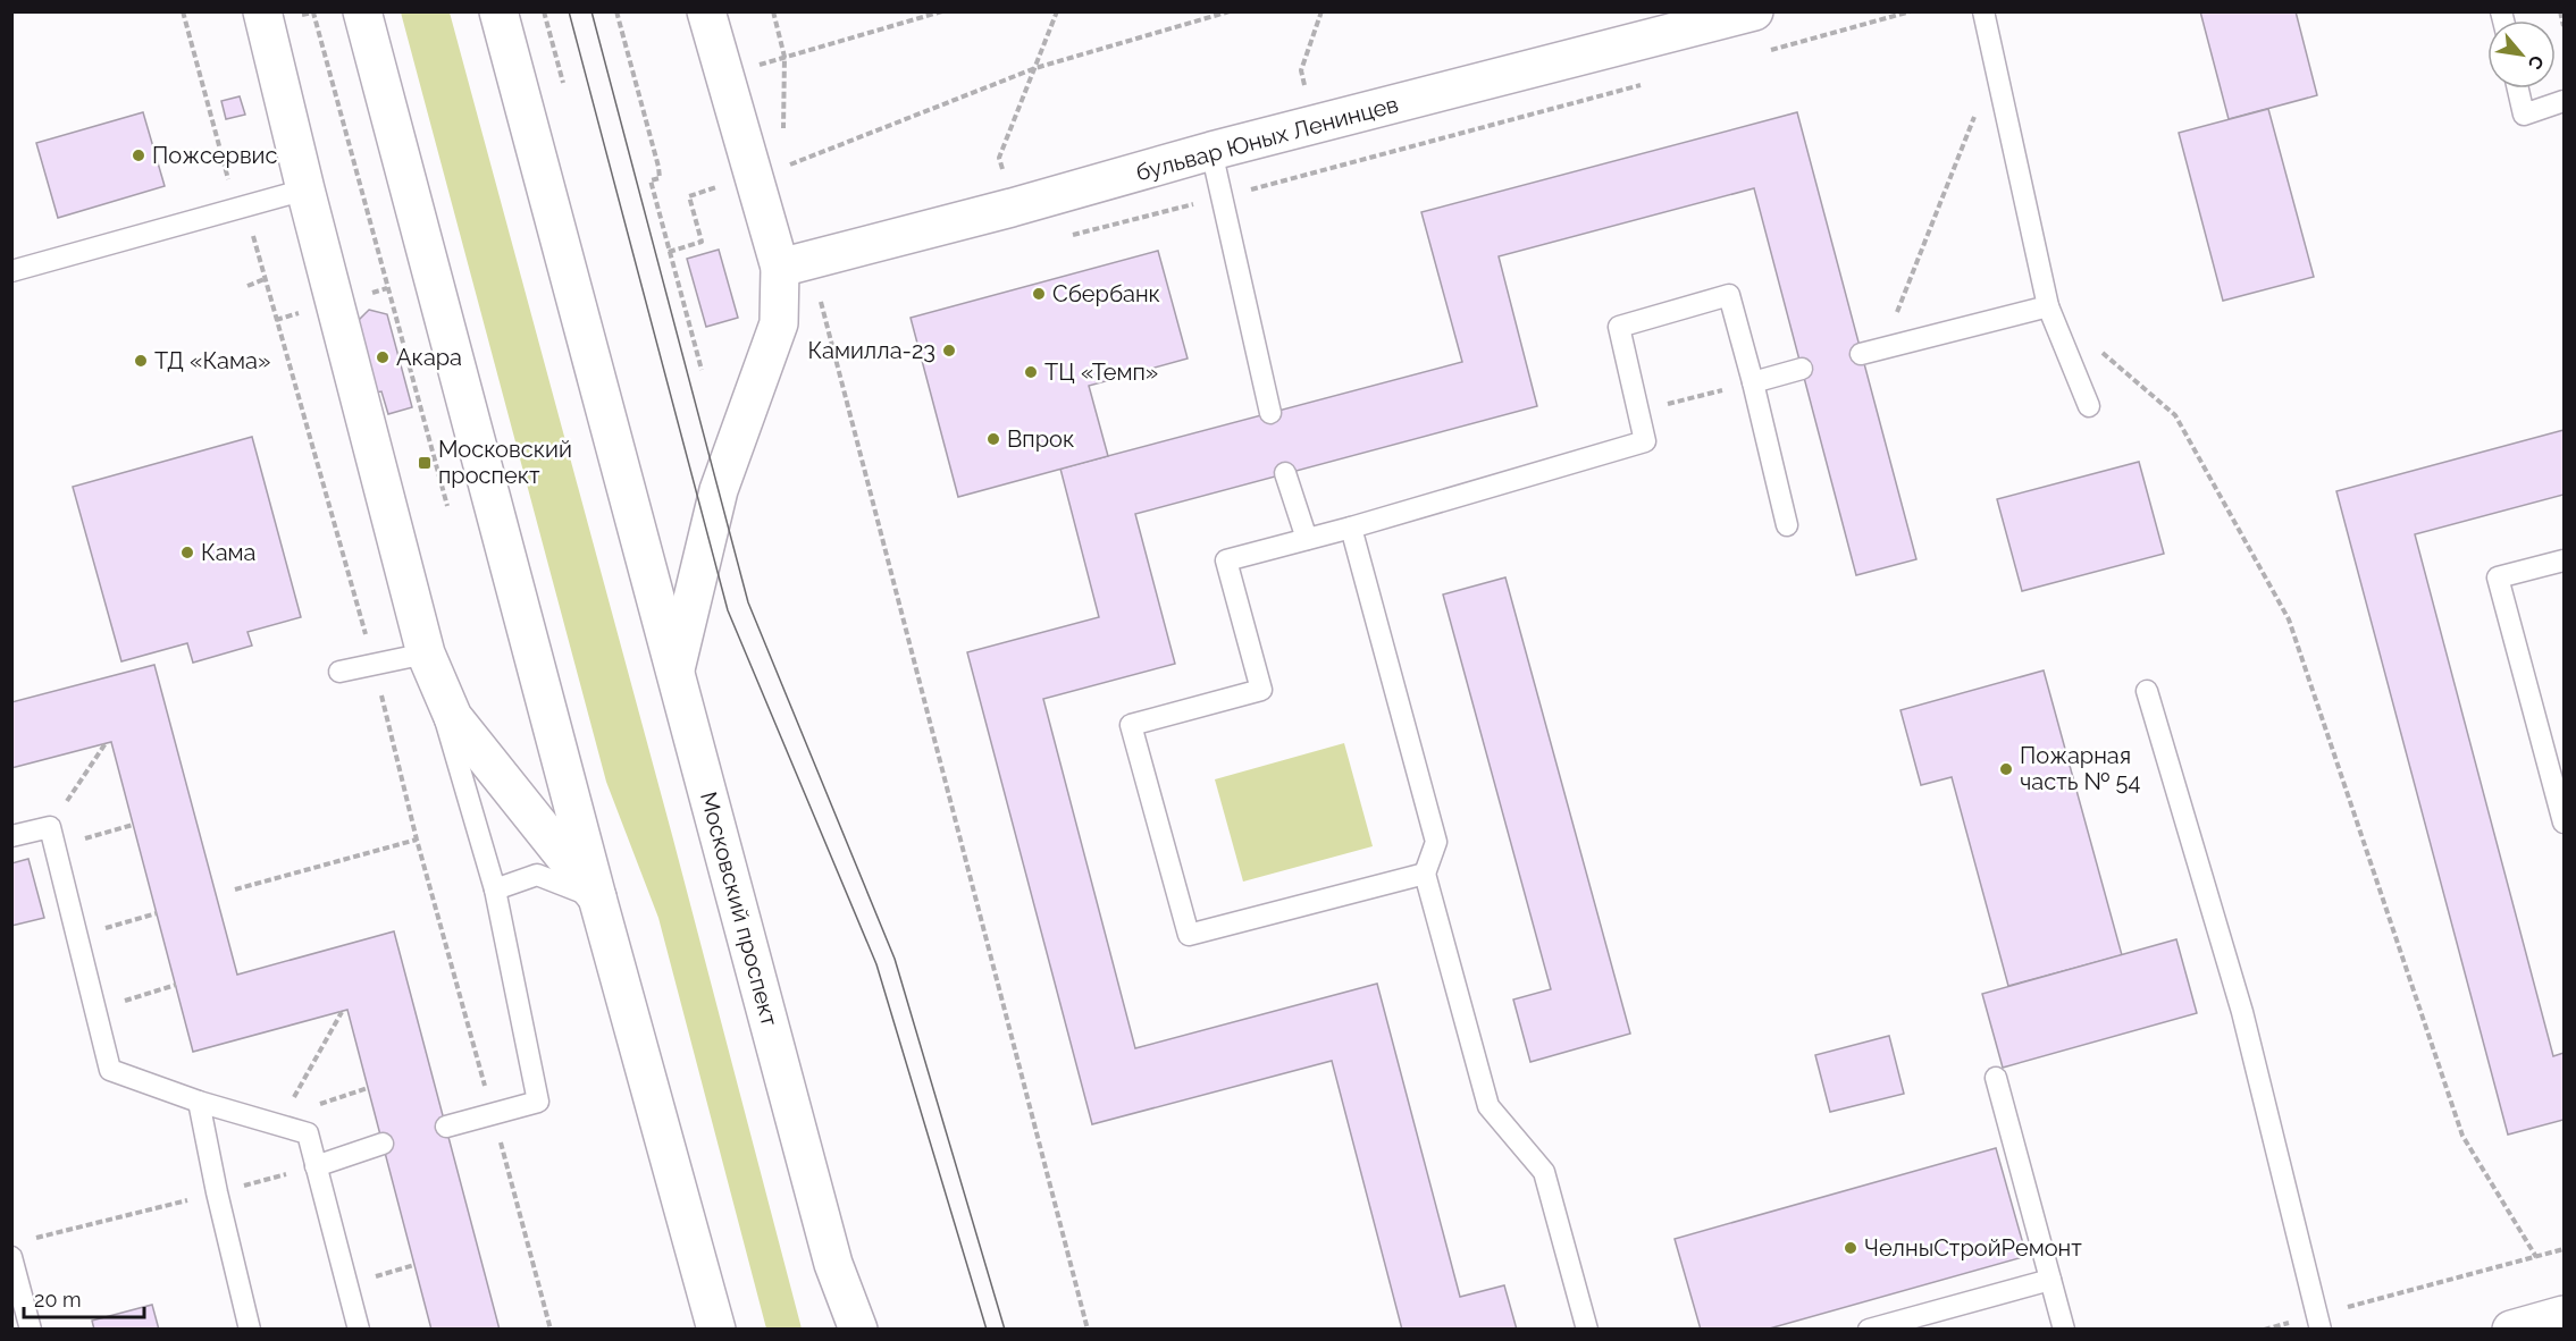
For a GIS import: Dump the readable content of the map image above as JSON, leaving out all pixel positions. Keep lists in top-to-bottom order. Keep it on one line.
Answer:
{"streets":{"main road":["бульвар Юных Ленинцев","Московский проспект"]},"places":{"other":["Пожсервис","Сбербанк","Камилла-23","Акара","ТД «Кама»","ТЦ «Темп»","Впрок","Кама","Пожарная часть № 54","ЧелныСтройРемонт"],"transit":["Московский проспект"]},"scale_bar":"20 m","north":"bottom right"}
